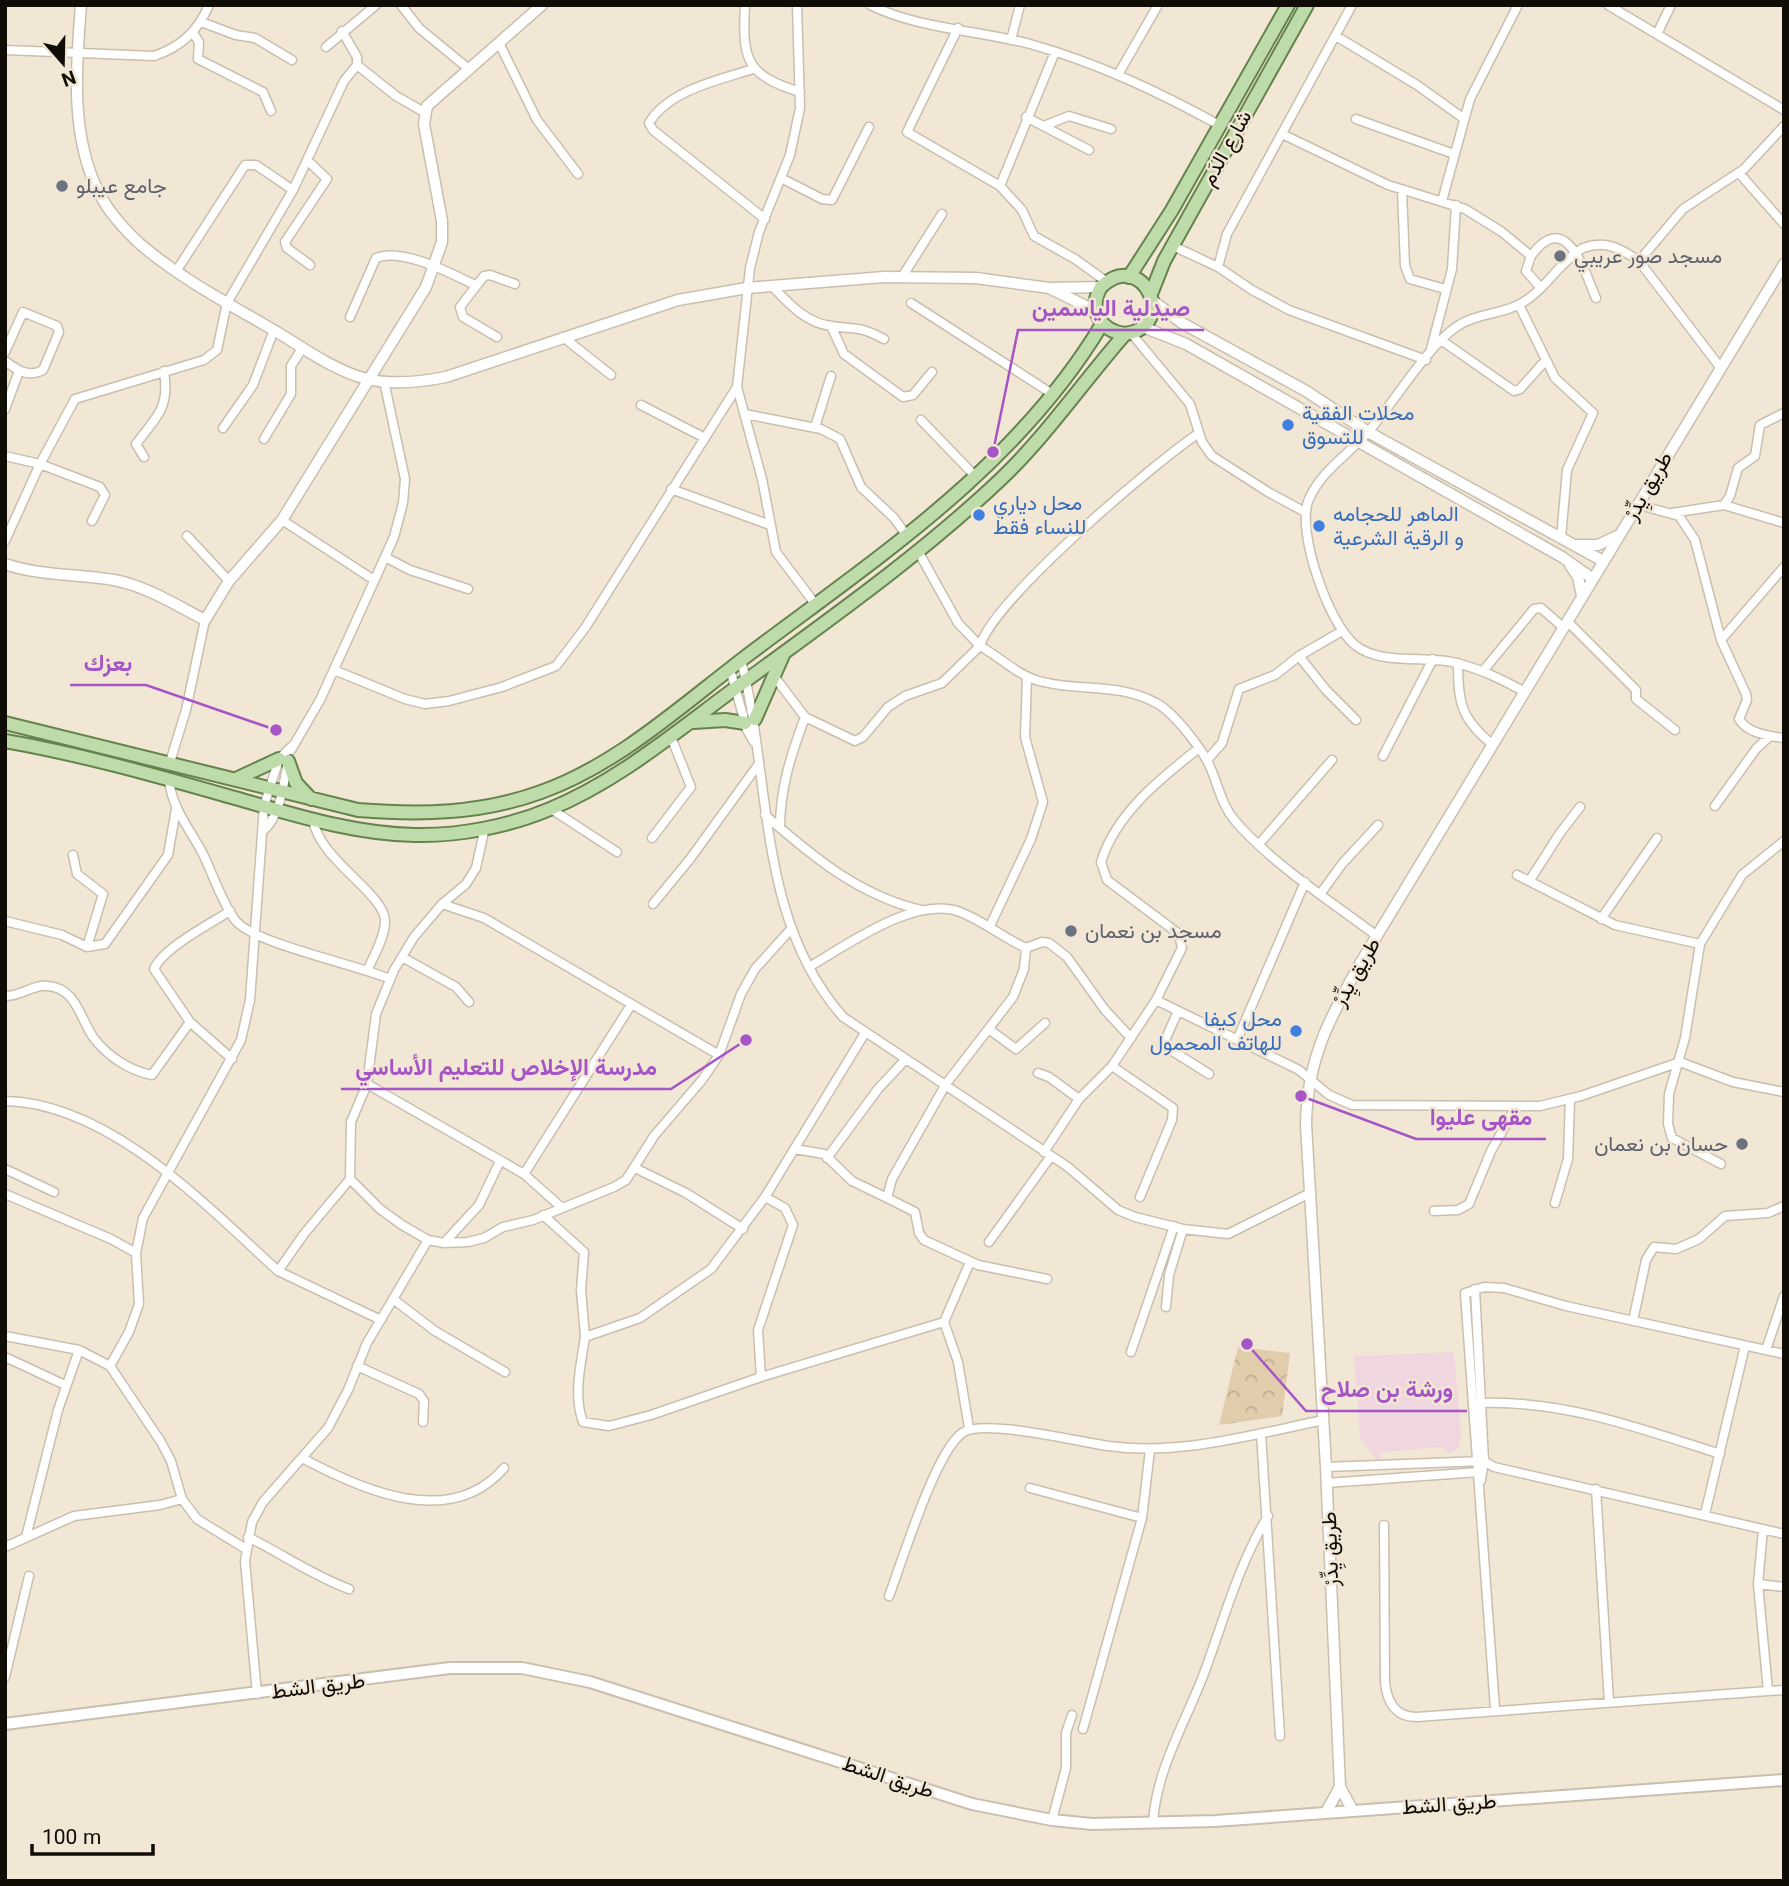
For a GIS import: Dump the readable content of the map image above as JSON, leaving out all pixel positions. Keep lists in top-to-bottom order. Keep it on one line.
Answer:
{"streets":{"main road":["شارع الدَم","طريق الشط"],"street":["طريق يِدِّرْ"]},"crossings":[["طريق يِدِّرْ","طريق الشط"]],"places":["جامع عيبلو","مسجد صور عريبي","محلات الفقية للتسوق","صيدلية الياسمين","محل دياري للنساء فقط","الماهر للحجامه و الرقية الشرعية","بعزك","مسجد بن نعمان","محل كيفا للهاتف المحمول","مدرسة الإخلاص للتعليم الأساسي","مقهى عليوا","حسان بن نعمان","ورشة بن صلاح"],"scale_bar":"100 m","north":"bottom"}
